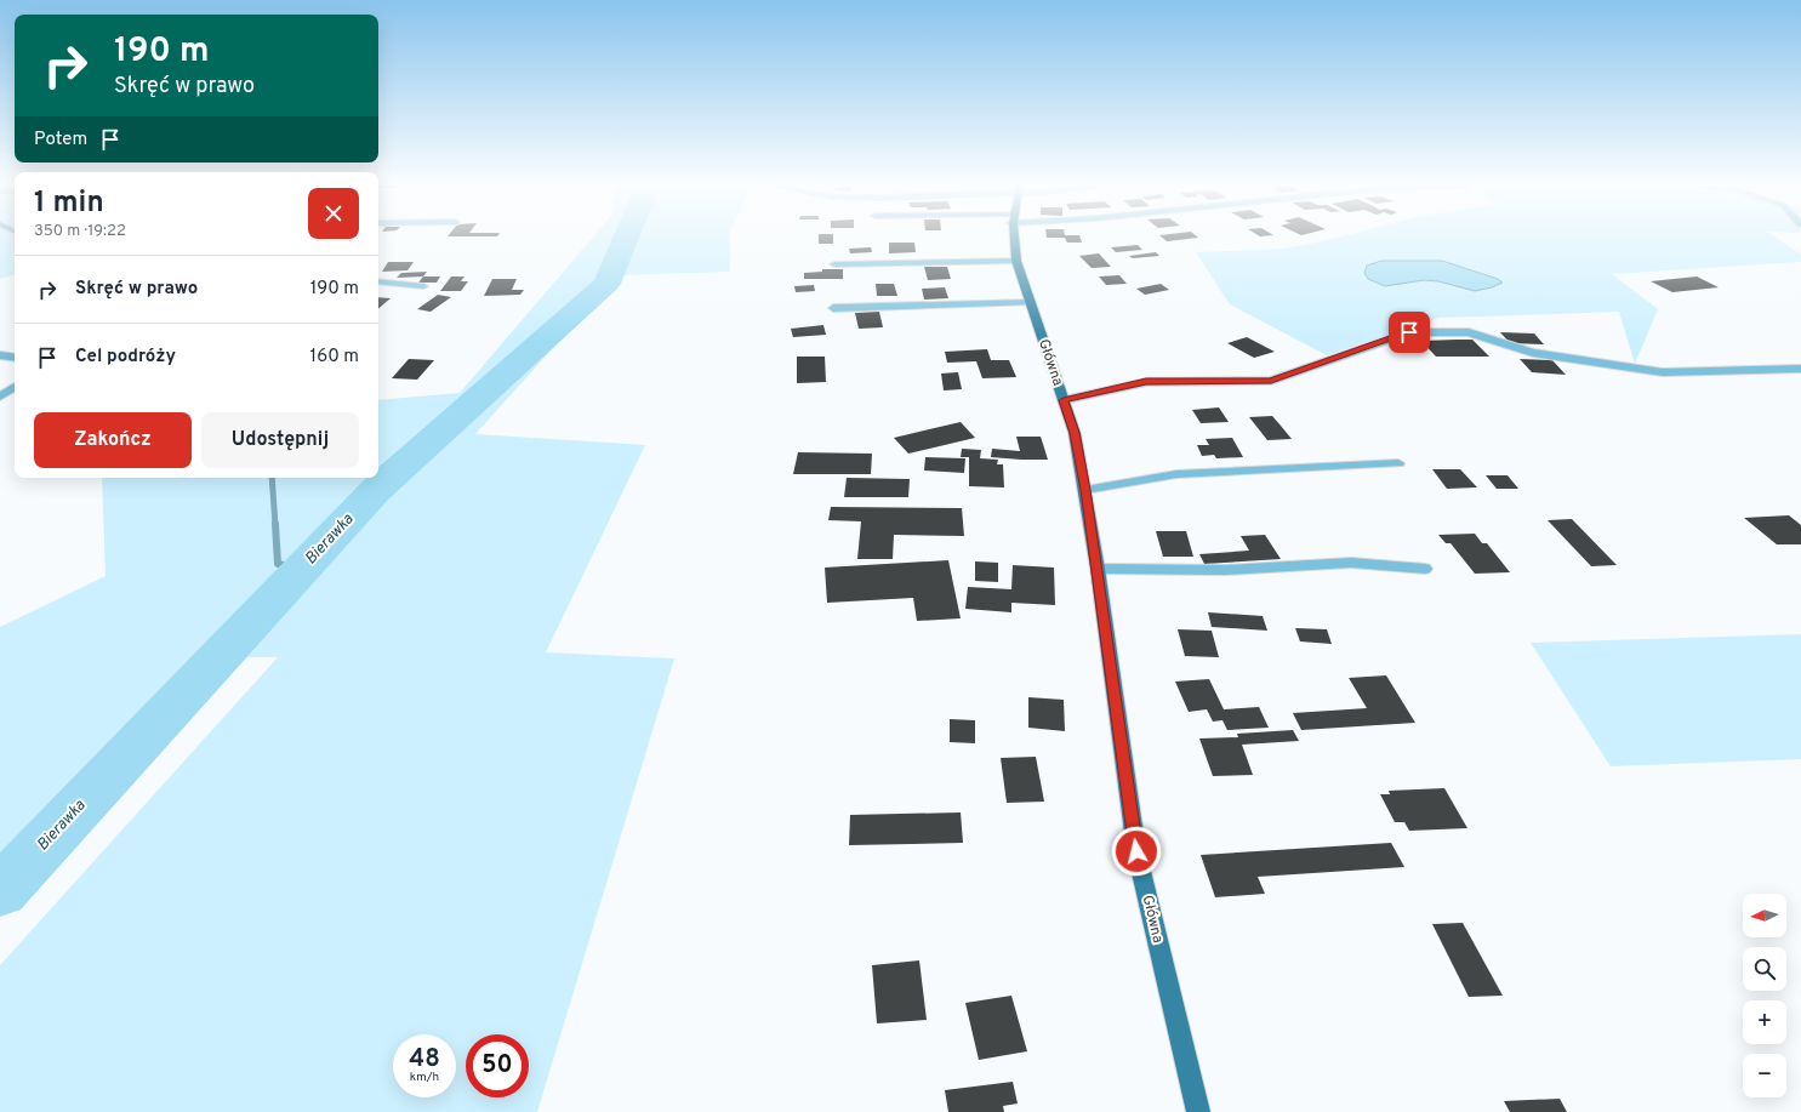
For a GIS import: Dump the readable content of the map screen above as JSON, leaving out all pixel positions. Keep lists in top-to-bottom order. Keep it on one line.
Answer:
{"streets":{"main road":["Główna"]},"water":["Bierawka"],"north":"left","page":{"turn":["190 m","Skręć w prawo"],"then":"Potem","heading":["1 min","350 m · 19:22"],"list":[{"name":"Skręć w prawo","value":"190 m"},{"name":"Cel podróży","value":"160 m"}],"buttons":["Zakończ","Udostępnij"],"map_buttons":["+","−"],"speed":"48 km/h","limit":"50"}}
